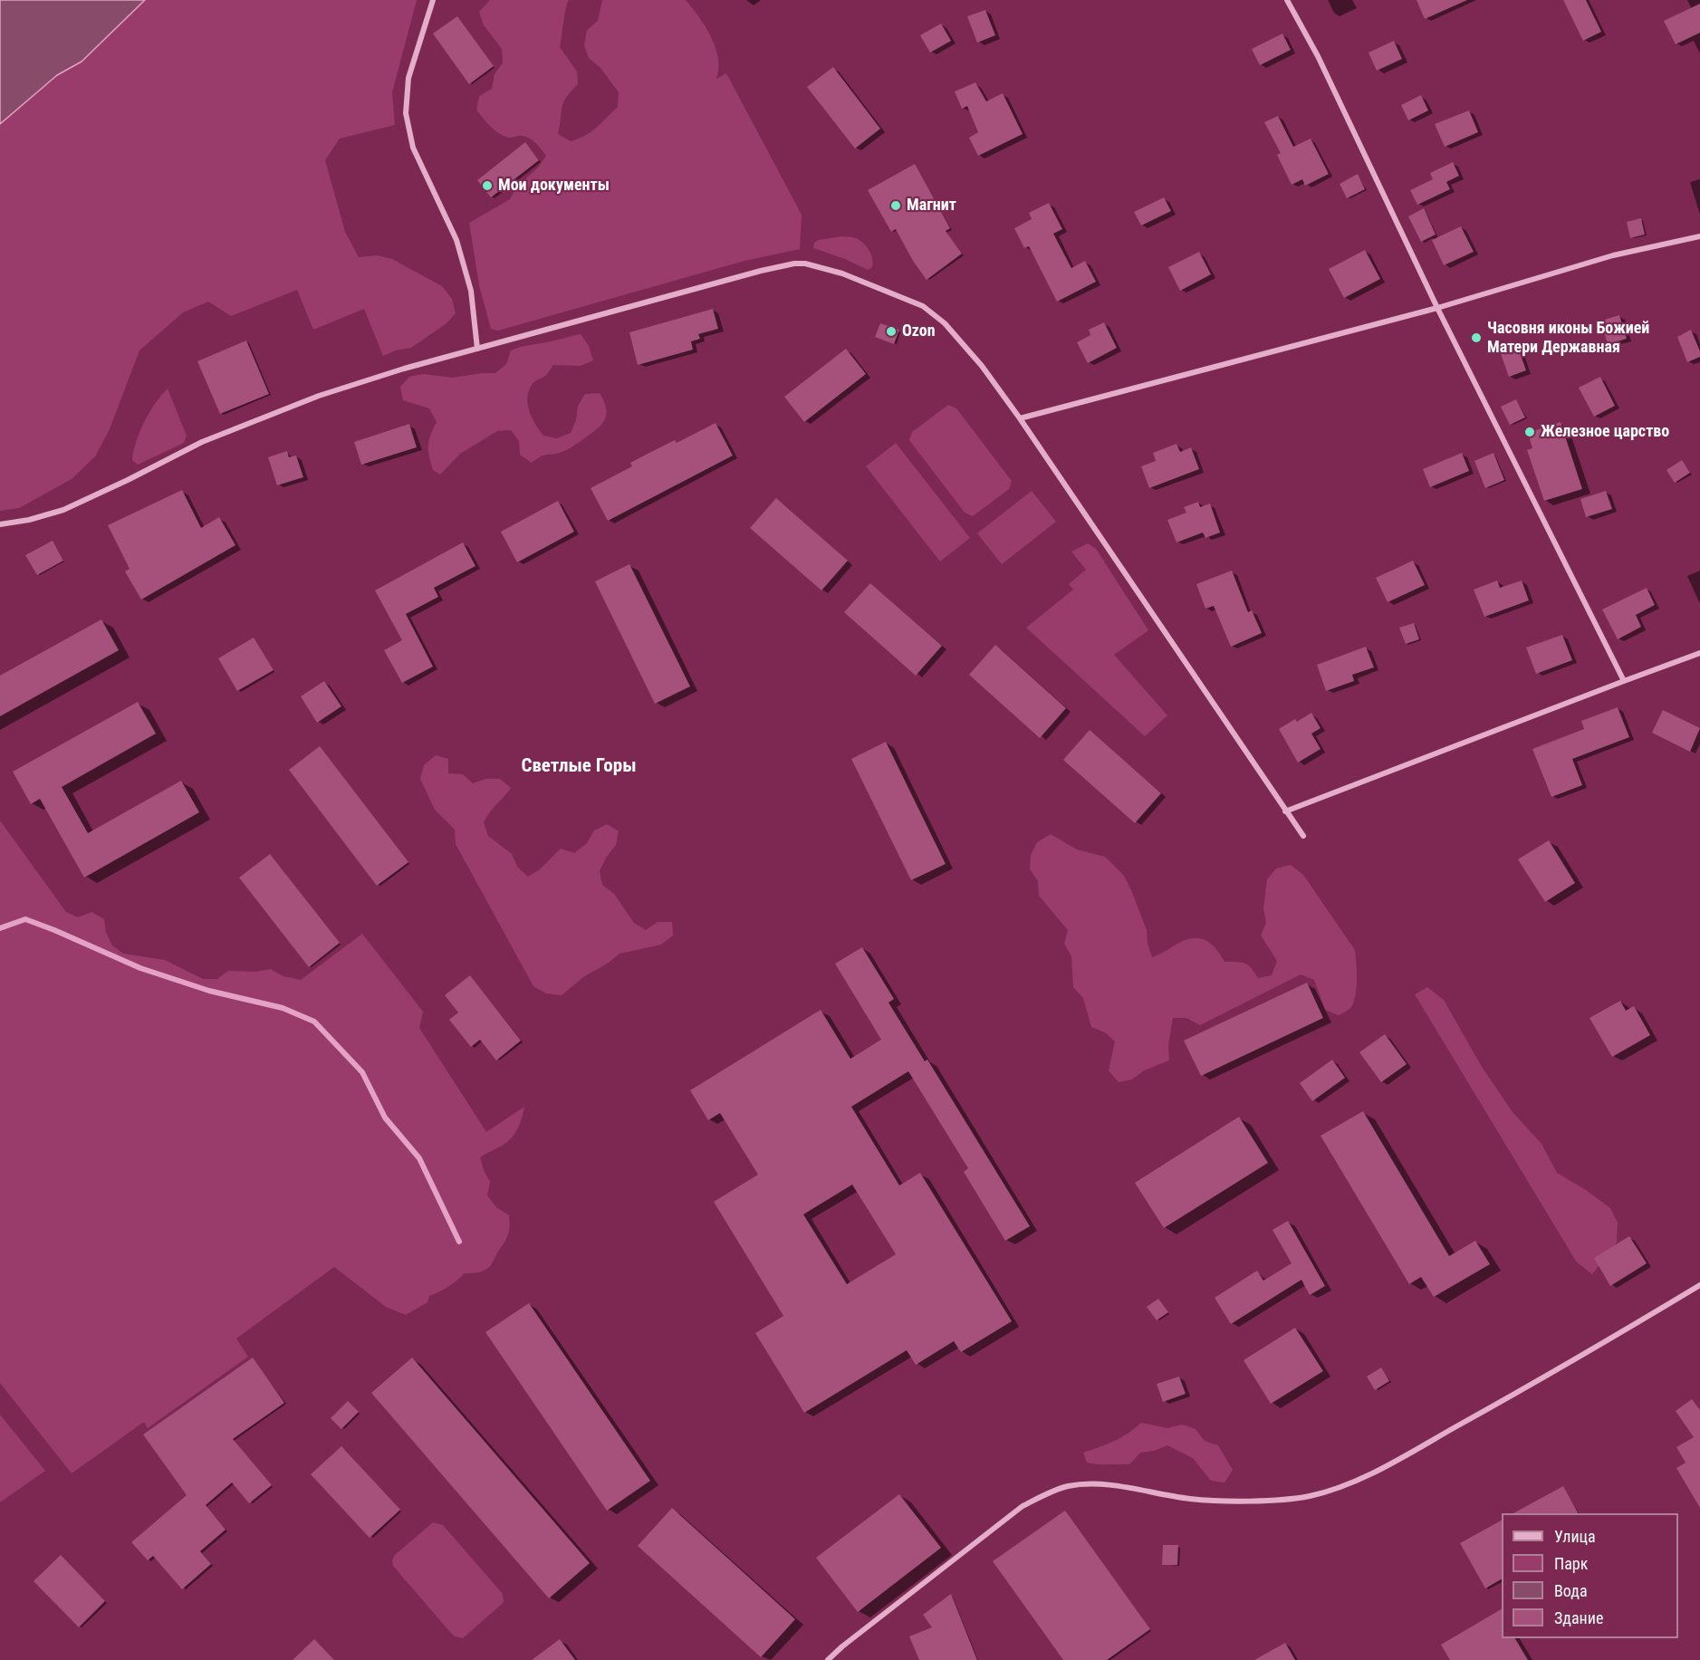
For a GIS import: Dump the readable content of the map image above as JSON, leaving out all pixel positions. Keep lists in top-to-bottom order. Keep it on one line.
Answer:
{"districts":["Светлые Горы"],"places":["Мои документы","Магнит","Ozon","Часовня иконы Божией Матери Державная","Железное царство"],"legend":["Улица","Парк","Вода","Здание"]}
